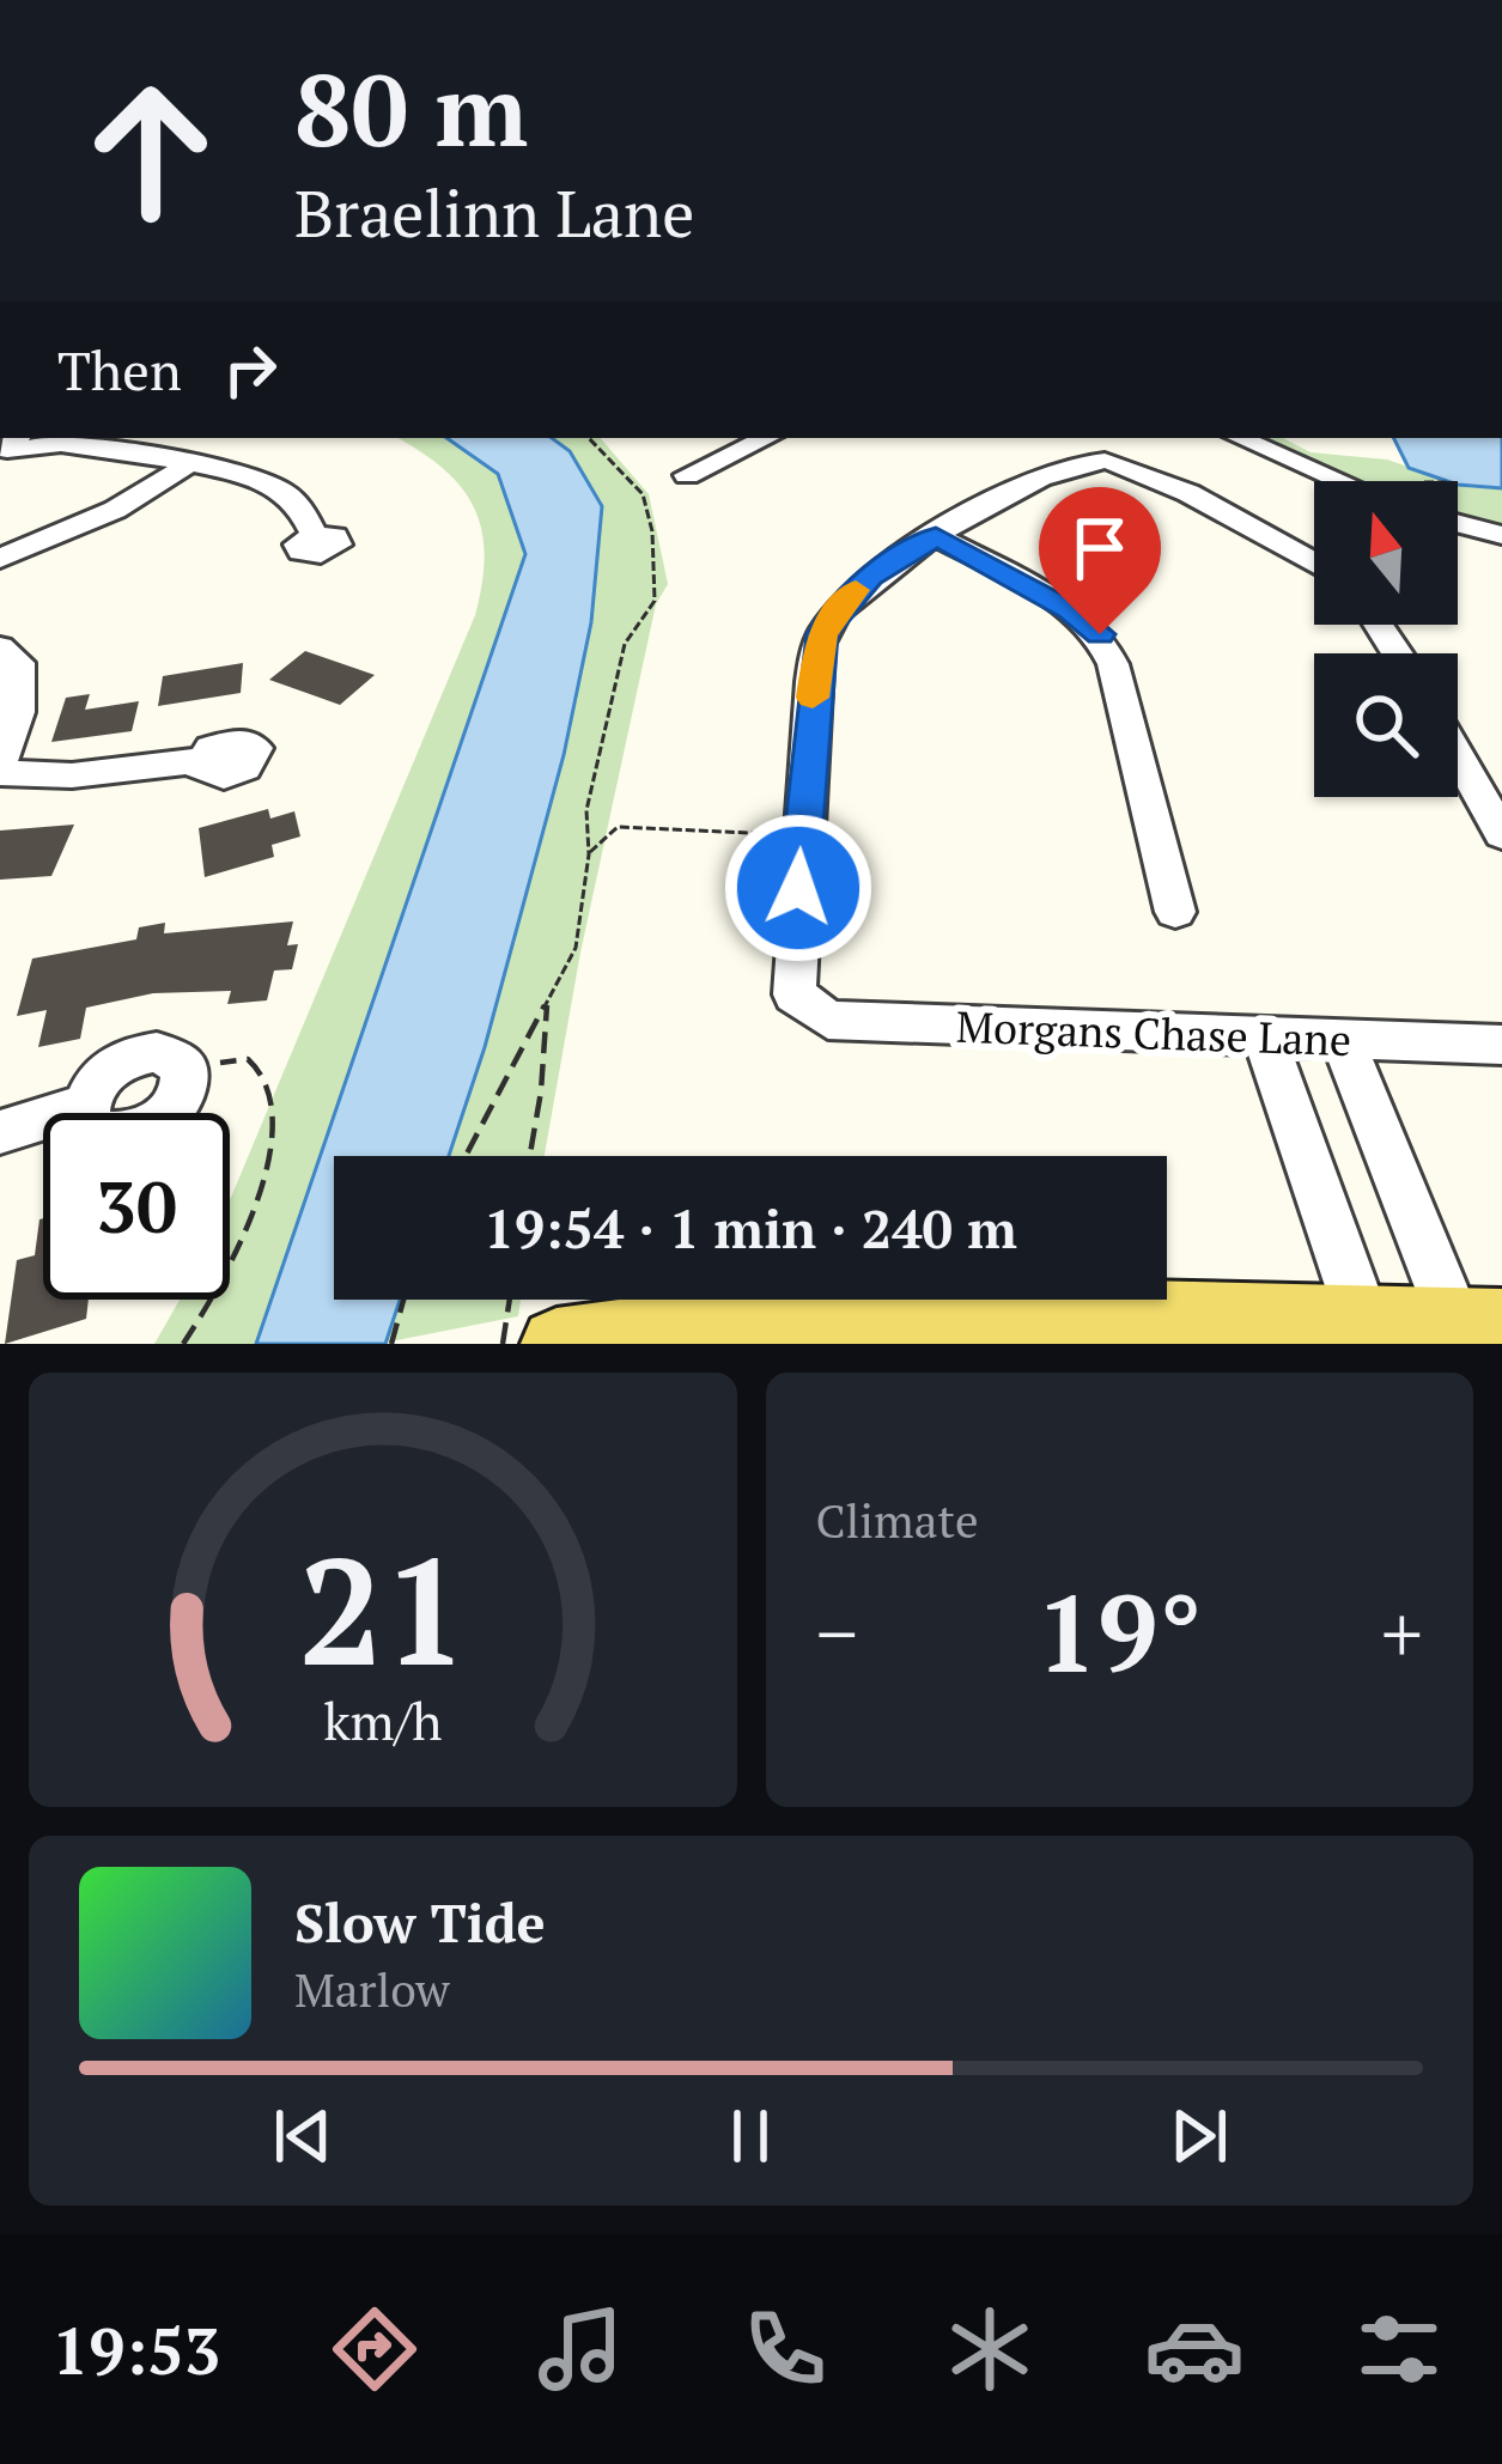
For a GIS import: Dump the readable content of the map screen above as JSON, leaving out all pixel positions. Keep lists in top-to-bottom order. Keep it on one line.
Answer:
{"streets":{"street":["Morgans Chase Lane"]},"north":"top","page":{"turn":["80 m","Braelinn Lane"],"then":"Then","limit":"30","trip":"19:54 · 1 min · 240 m","tile":"Climate","heat":["−","19°","+"],"song":["Slow Tide","Marlow"],"tabs":"19:53","gauge":["21","km/h"]}}
